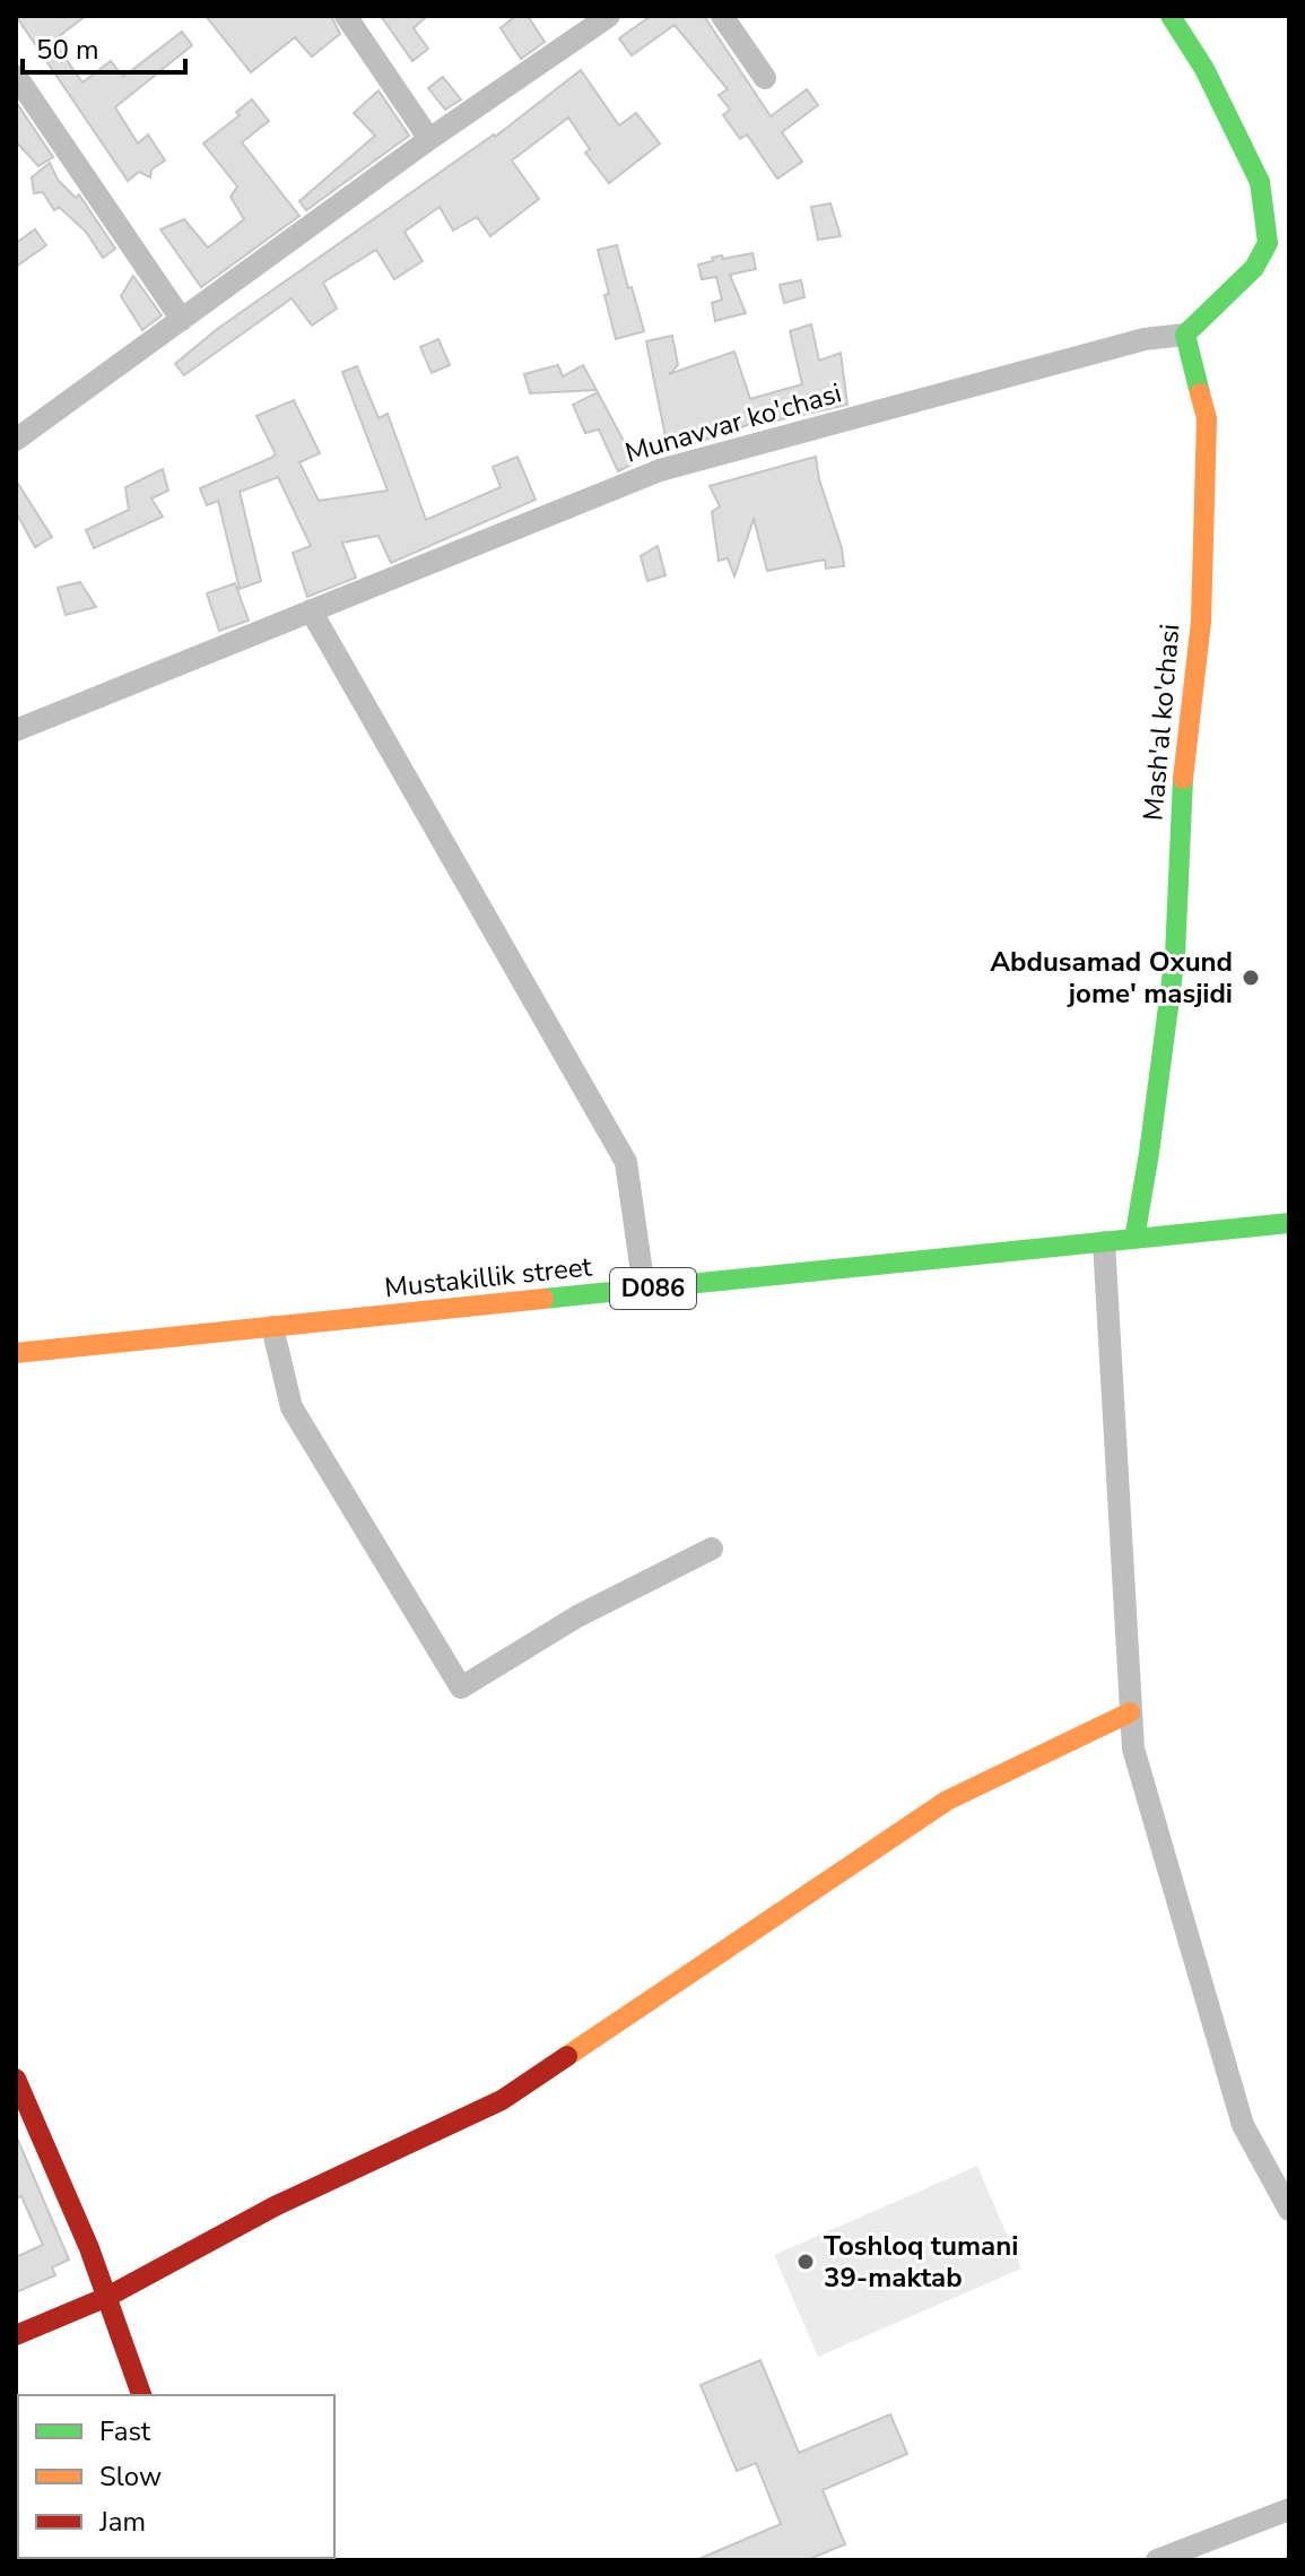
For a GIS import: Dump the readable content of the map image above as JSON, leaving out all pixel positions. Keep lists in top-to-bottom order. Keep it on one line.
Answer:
{"streets":{"street":["Munavvar ko'chasi","Mash'al ko'chasi","Mustakillik street","D086"]},"crossings":[["Munavvar ko'chasi","Mash'al ko'chasi"],["Mash'al ko'chasi","Mustakillik street"]],"places":["Abdusamad Oxund jome' masjidi","Toshloq tumani 39-maktab"],"legend":["Fast","Slow","Jam"],"scale_bar":"50 m"}
